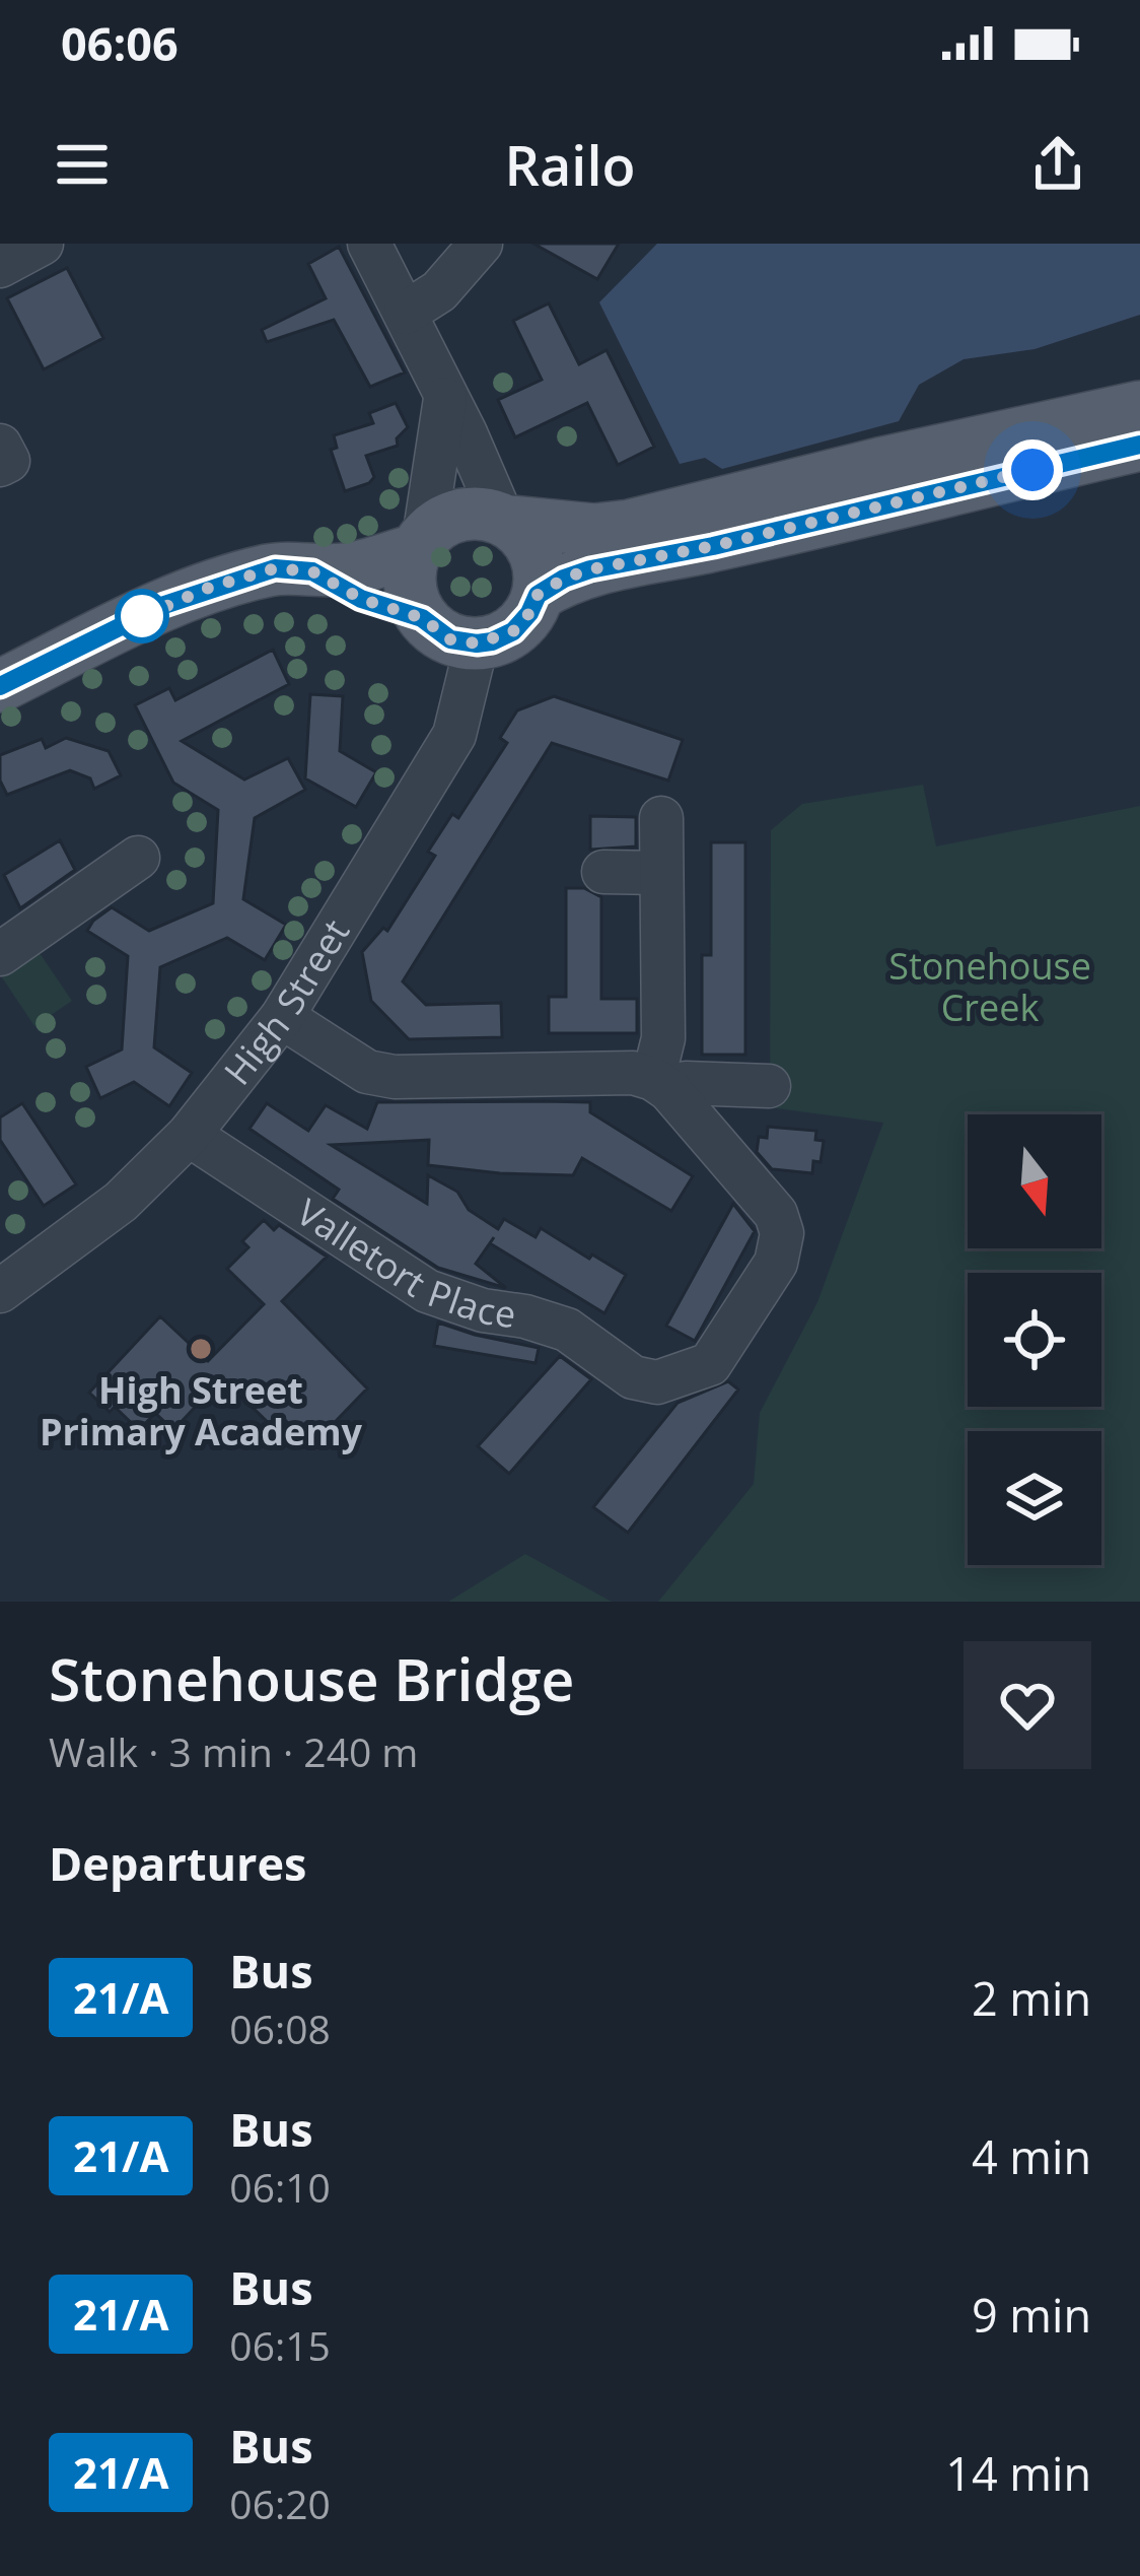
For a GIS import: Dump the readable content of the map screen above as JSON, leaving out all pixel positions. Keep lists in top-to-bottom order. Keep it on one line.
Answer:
{"streets":{"street":["High Street","Valletort Place"]},"crossings":[["High Street","Valletort Place"]],"parks":["Stonehouse Creek"],"places":["High Street Primary Academy"],"lines":["bus line 21/A"],"north":"bottom","page":{"status":"06:06","header":"Railo","heading":[["Stonehouse Bridge","Walk · 3 min · 240 m"],"Departures"],"list":[{"mark":"21/A","name":"Bus","note":"06:08","value":"2 min"},{"mark":"21/A","name":"Bus","note":"06:10","value":"4 min"},{"mark":"21/A","name":"Bus","note":"06:15","value":"9 min"},{"mark":"21/A","name":"Bus","note":"06:20","value":"14 min"}]}}
